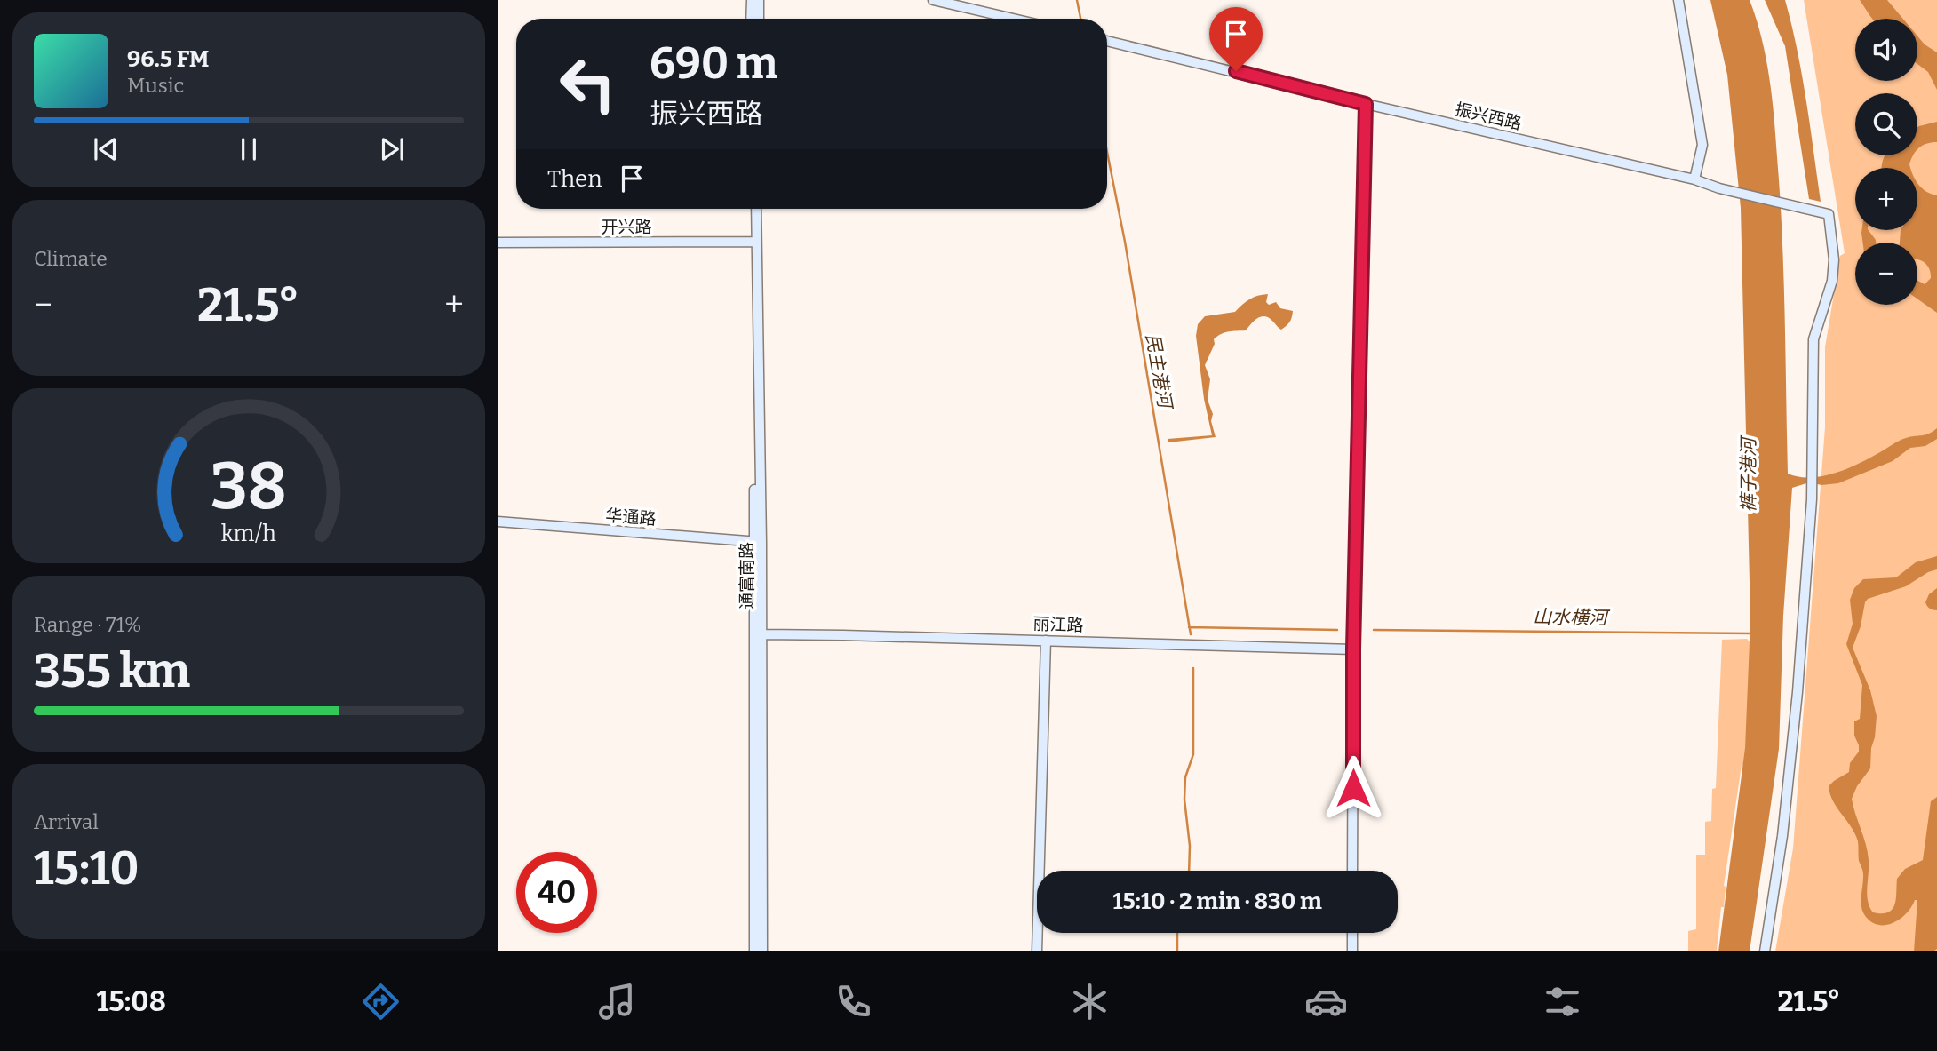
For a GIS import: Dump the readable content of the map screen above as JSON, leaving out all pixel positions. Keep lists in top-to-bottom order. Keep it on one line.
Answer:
{"streets":{"street":["振兴西路","开兴路","华通路","通富南路","丽江路"]},"crossings":[["开兴路","通富南路"],["华通路","通富南路"],["通富南路","丽江路"]],"water":["民主港河","裤子港河","山水横河"],"page":{"map_buttons":["+","−"],"turn":["690 m","振兴西路"],"song":["96.5 FM","Music"],"then":"Then","tile":["Climate",["Range · 71%","355 km"],["Arrival","15:10"]],"heat":["−","21.5°","+"],"limit":"40","trip":"15:10 · 2 min · 830 m","tabs":["15:08","21.5°"],"gauge":["38","km/h"]}}
